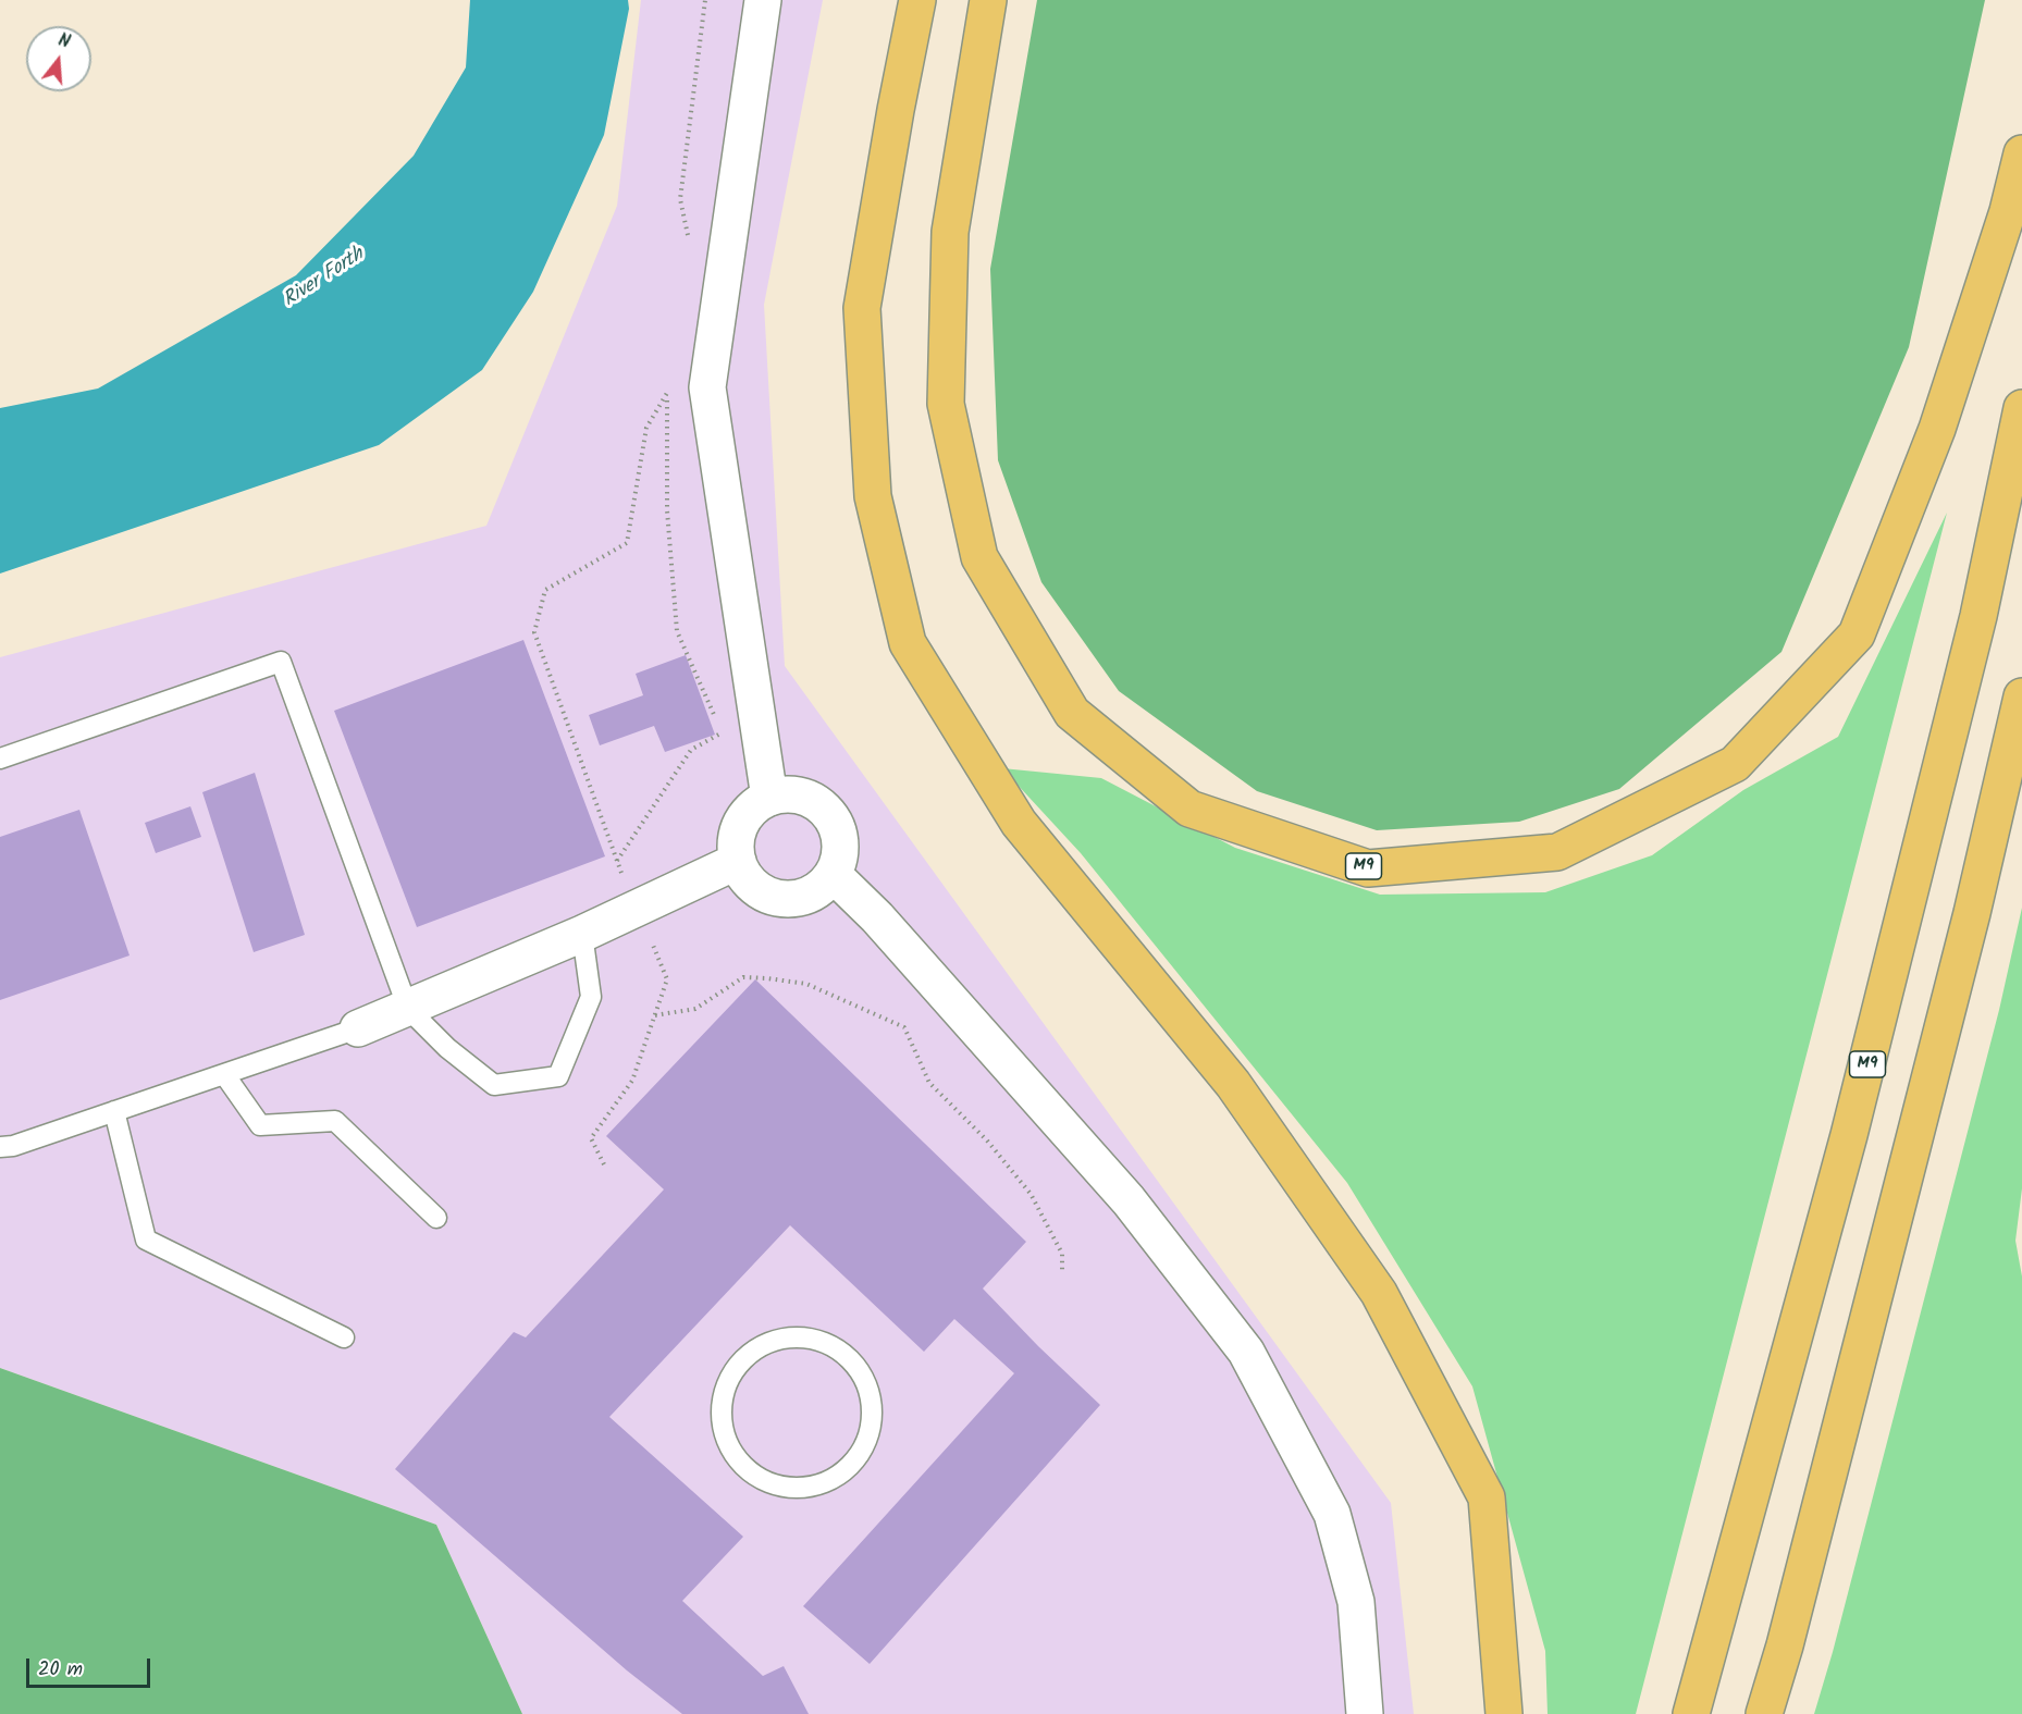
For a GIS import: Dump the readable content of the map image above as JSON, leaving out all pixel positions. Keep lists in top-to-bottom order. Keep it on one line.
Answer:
{"streets":{"highway":["M9"]},"water":["River Forth"],"scale_bar":"20 m","north":"top"}
